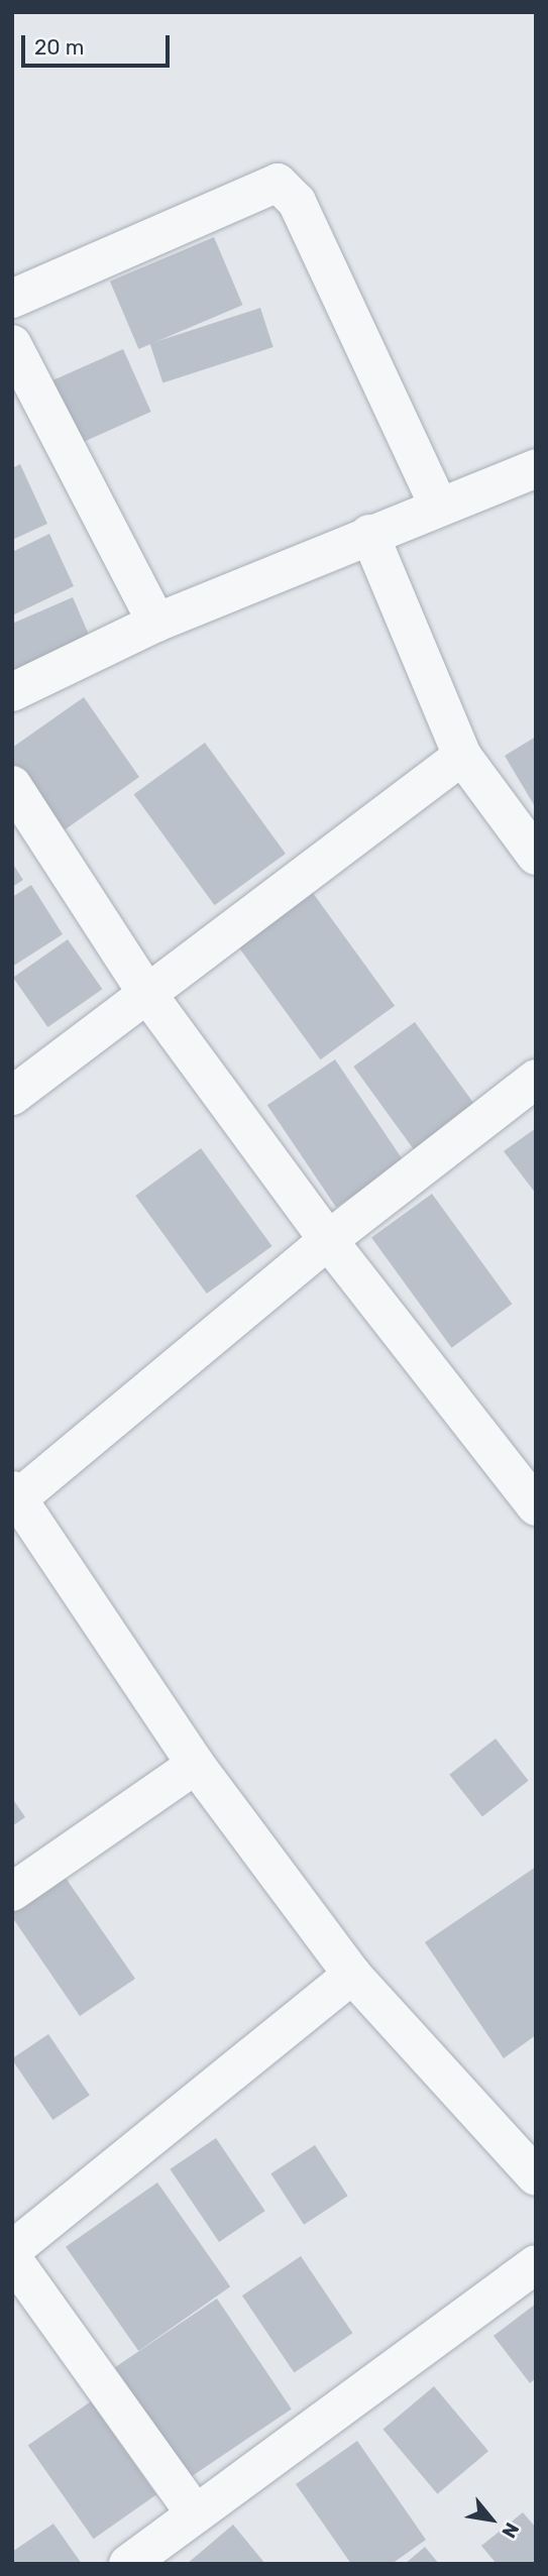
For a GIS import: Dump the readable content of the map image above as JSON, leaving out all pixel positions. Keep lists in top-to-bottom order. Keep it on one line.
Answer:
{"scale_bar":"20 m","north":"bottom right"}
